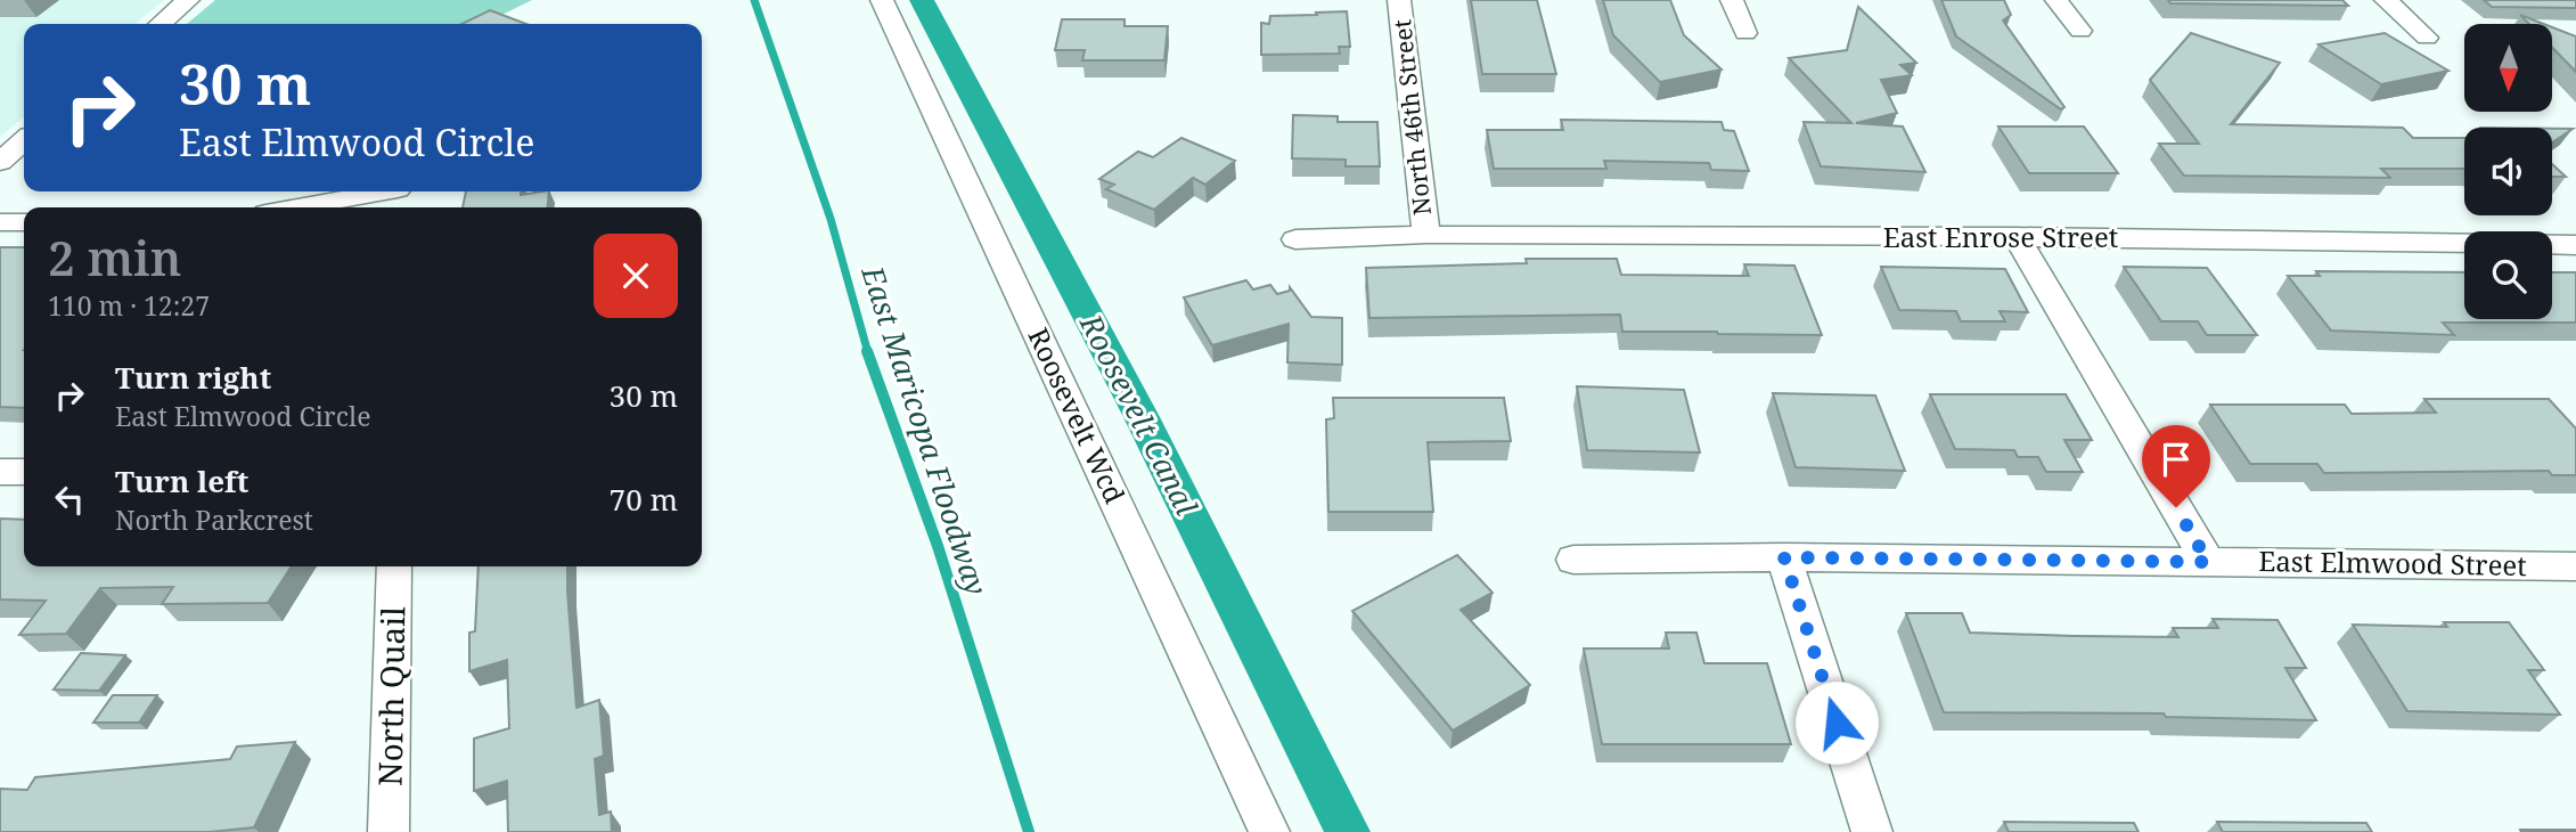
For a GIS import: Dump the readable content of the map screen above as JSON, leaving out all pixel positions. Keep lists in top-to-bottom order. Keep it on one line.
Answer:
{"streets":{"street":["North 46th Street","East Enrose Street","Roosevelt Wcd","East Elmwood Street","North Quail"]},"crossings":[["North 46th Street","East Enrose Street"]],"water":["Roosevelt Canal","East Maricopa Floodway"],"north":"bottom","page":{"turn":["30 m","East Elmwood Circle"],"heading":["2 min","110 m · 12:27"],"list":[{"name":"Turn right","note":"East Elmwood Circle","value":"30 m"},{"name":"Turn left","note":"North Parkcrest","value":"70 m"}]}}
